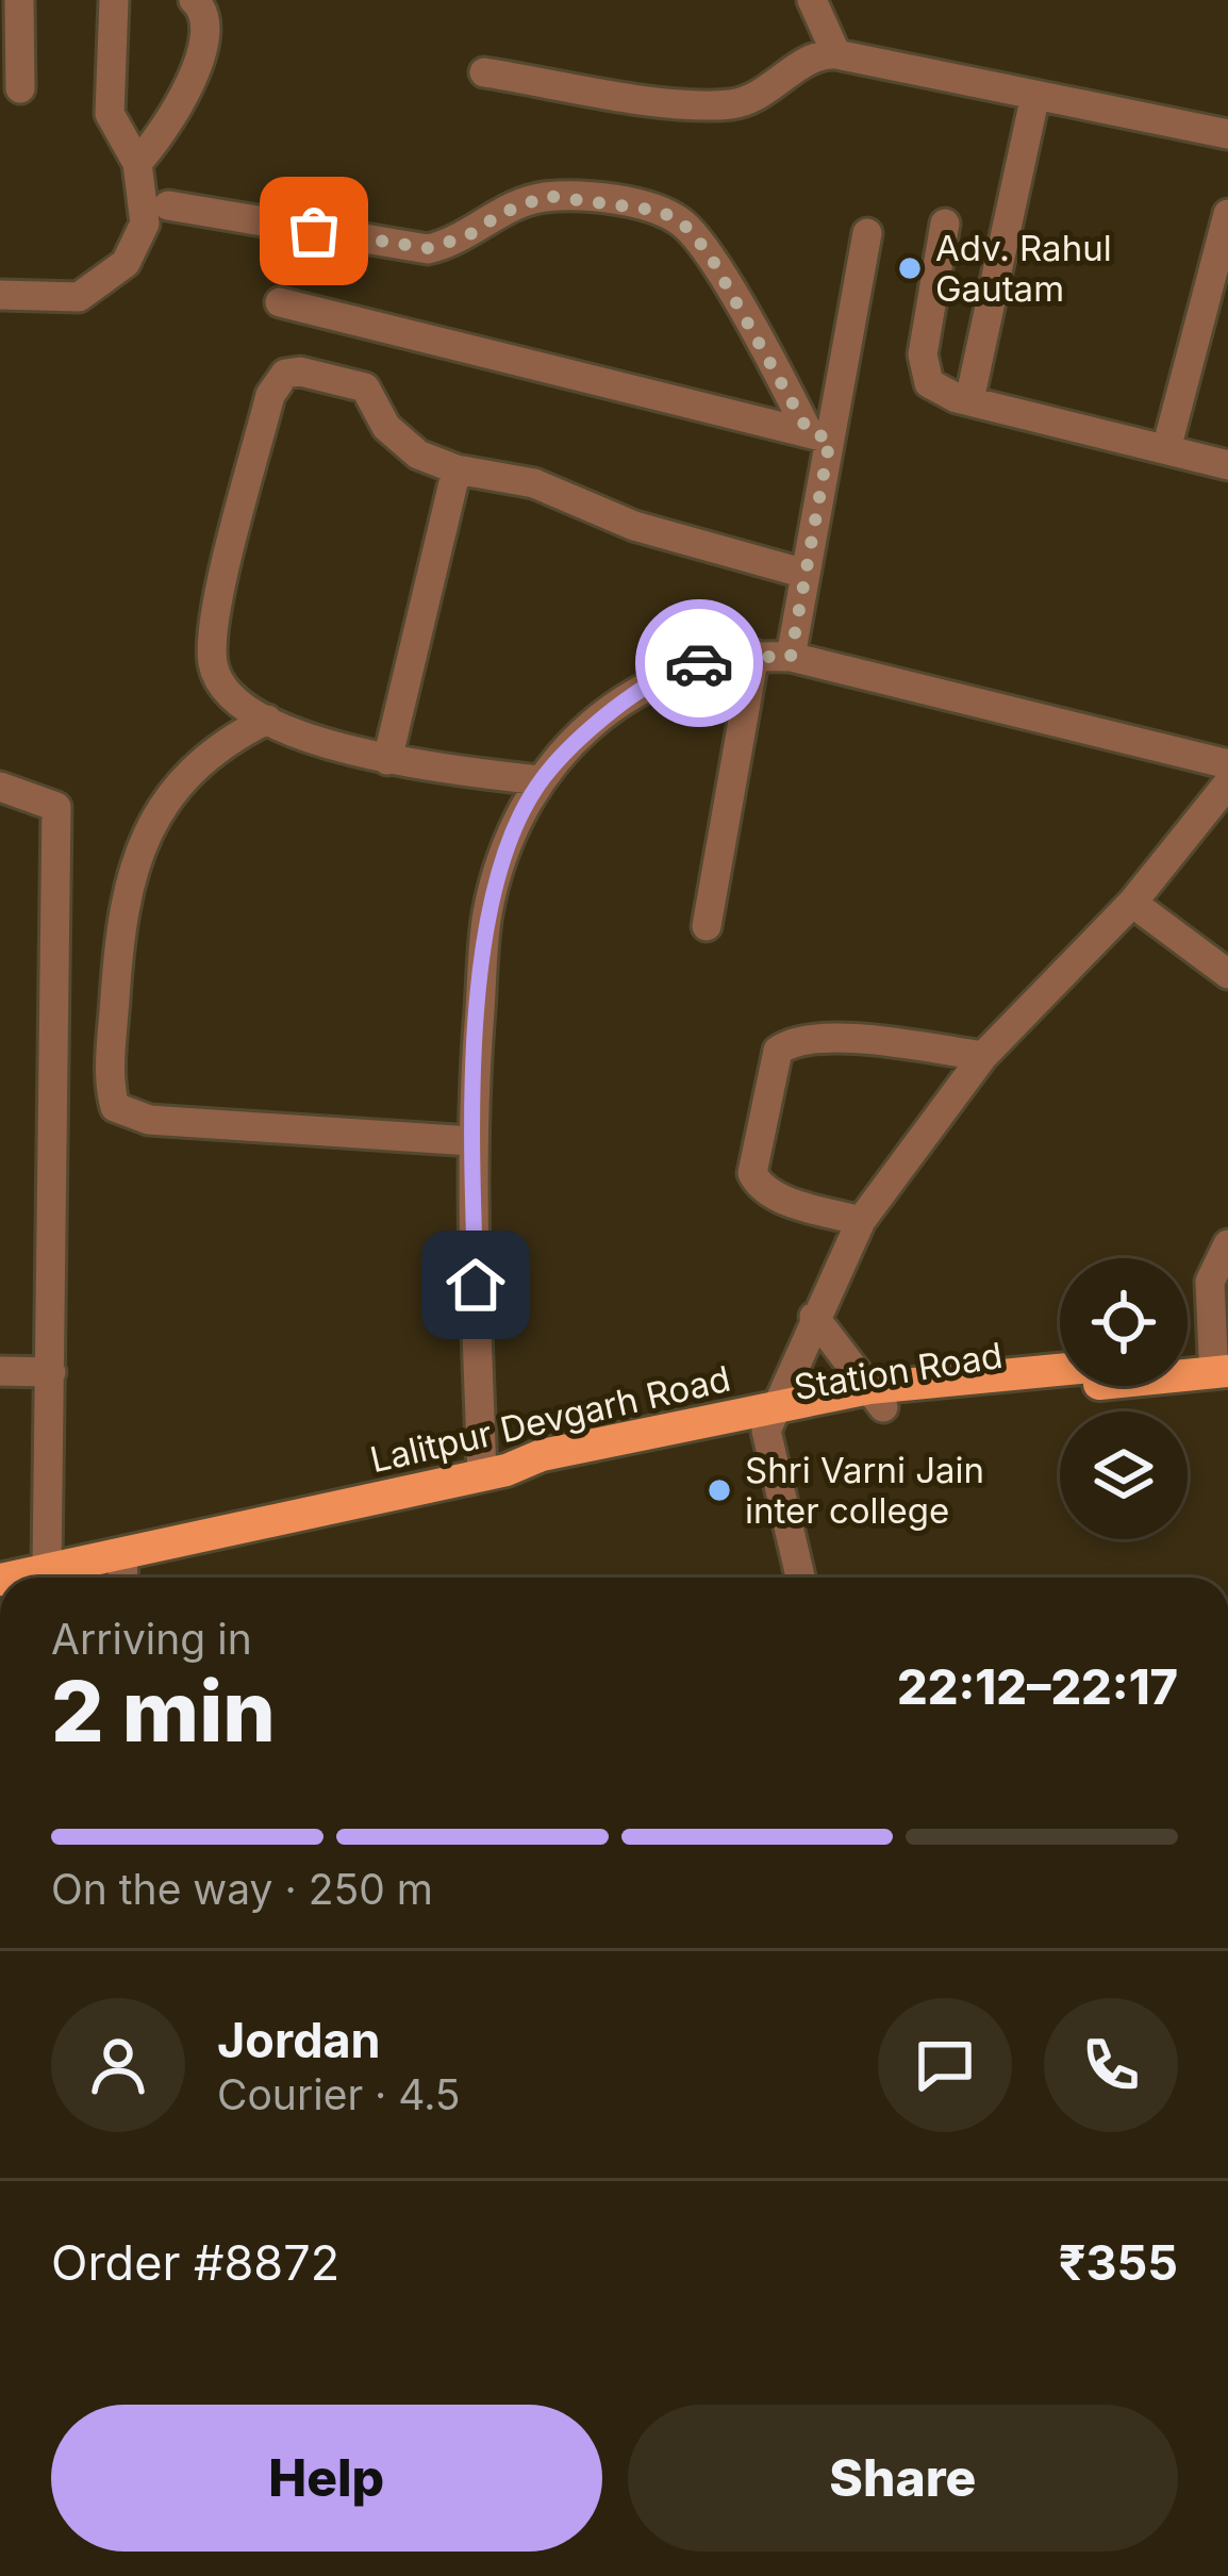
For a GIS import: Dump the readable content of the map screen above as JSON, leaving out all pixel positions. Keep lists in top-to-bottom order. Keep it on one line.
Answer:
{"streets":{"main road":["Station Road","Lalitpur Devgarh Road"]},"crossings":[["Station Road","Lalitpur Devgarh Road"]],"places":["Adv. Rahul Gautam","Shri Varni Jain inter college"],"page":{"heading":["2 min","Arriving in","22:12–22:17"],"panel":["Jordan","Courier · 4.5","Order #8872","₹355"],"bar":"On the way · 250 m","buttons":["Help","Share"]}}
